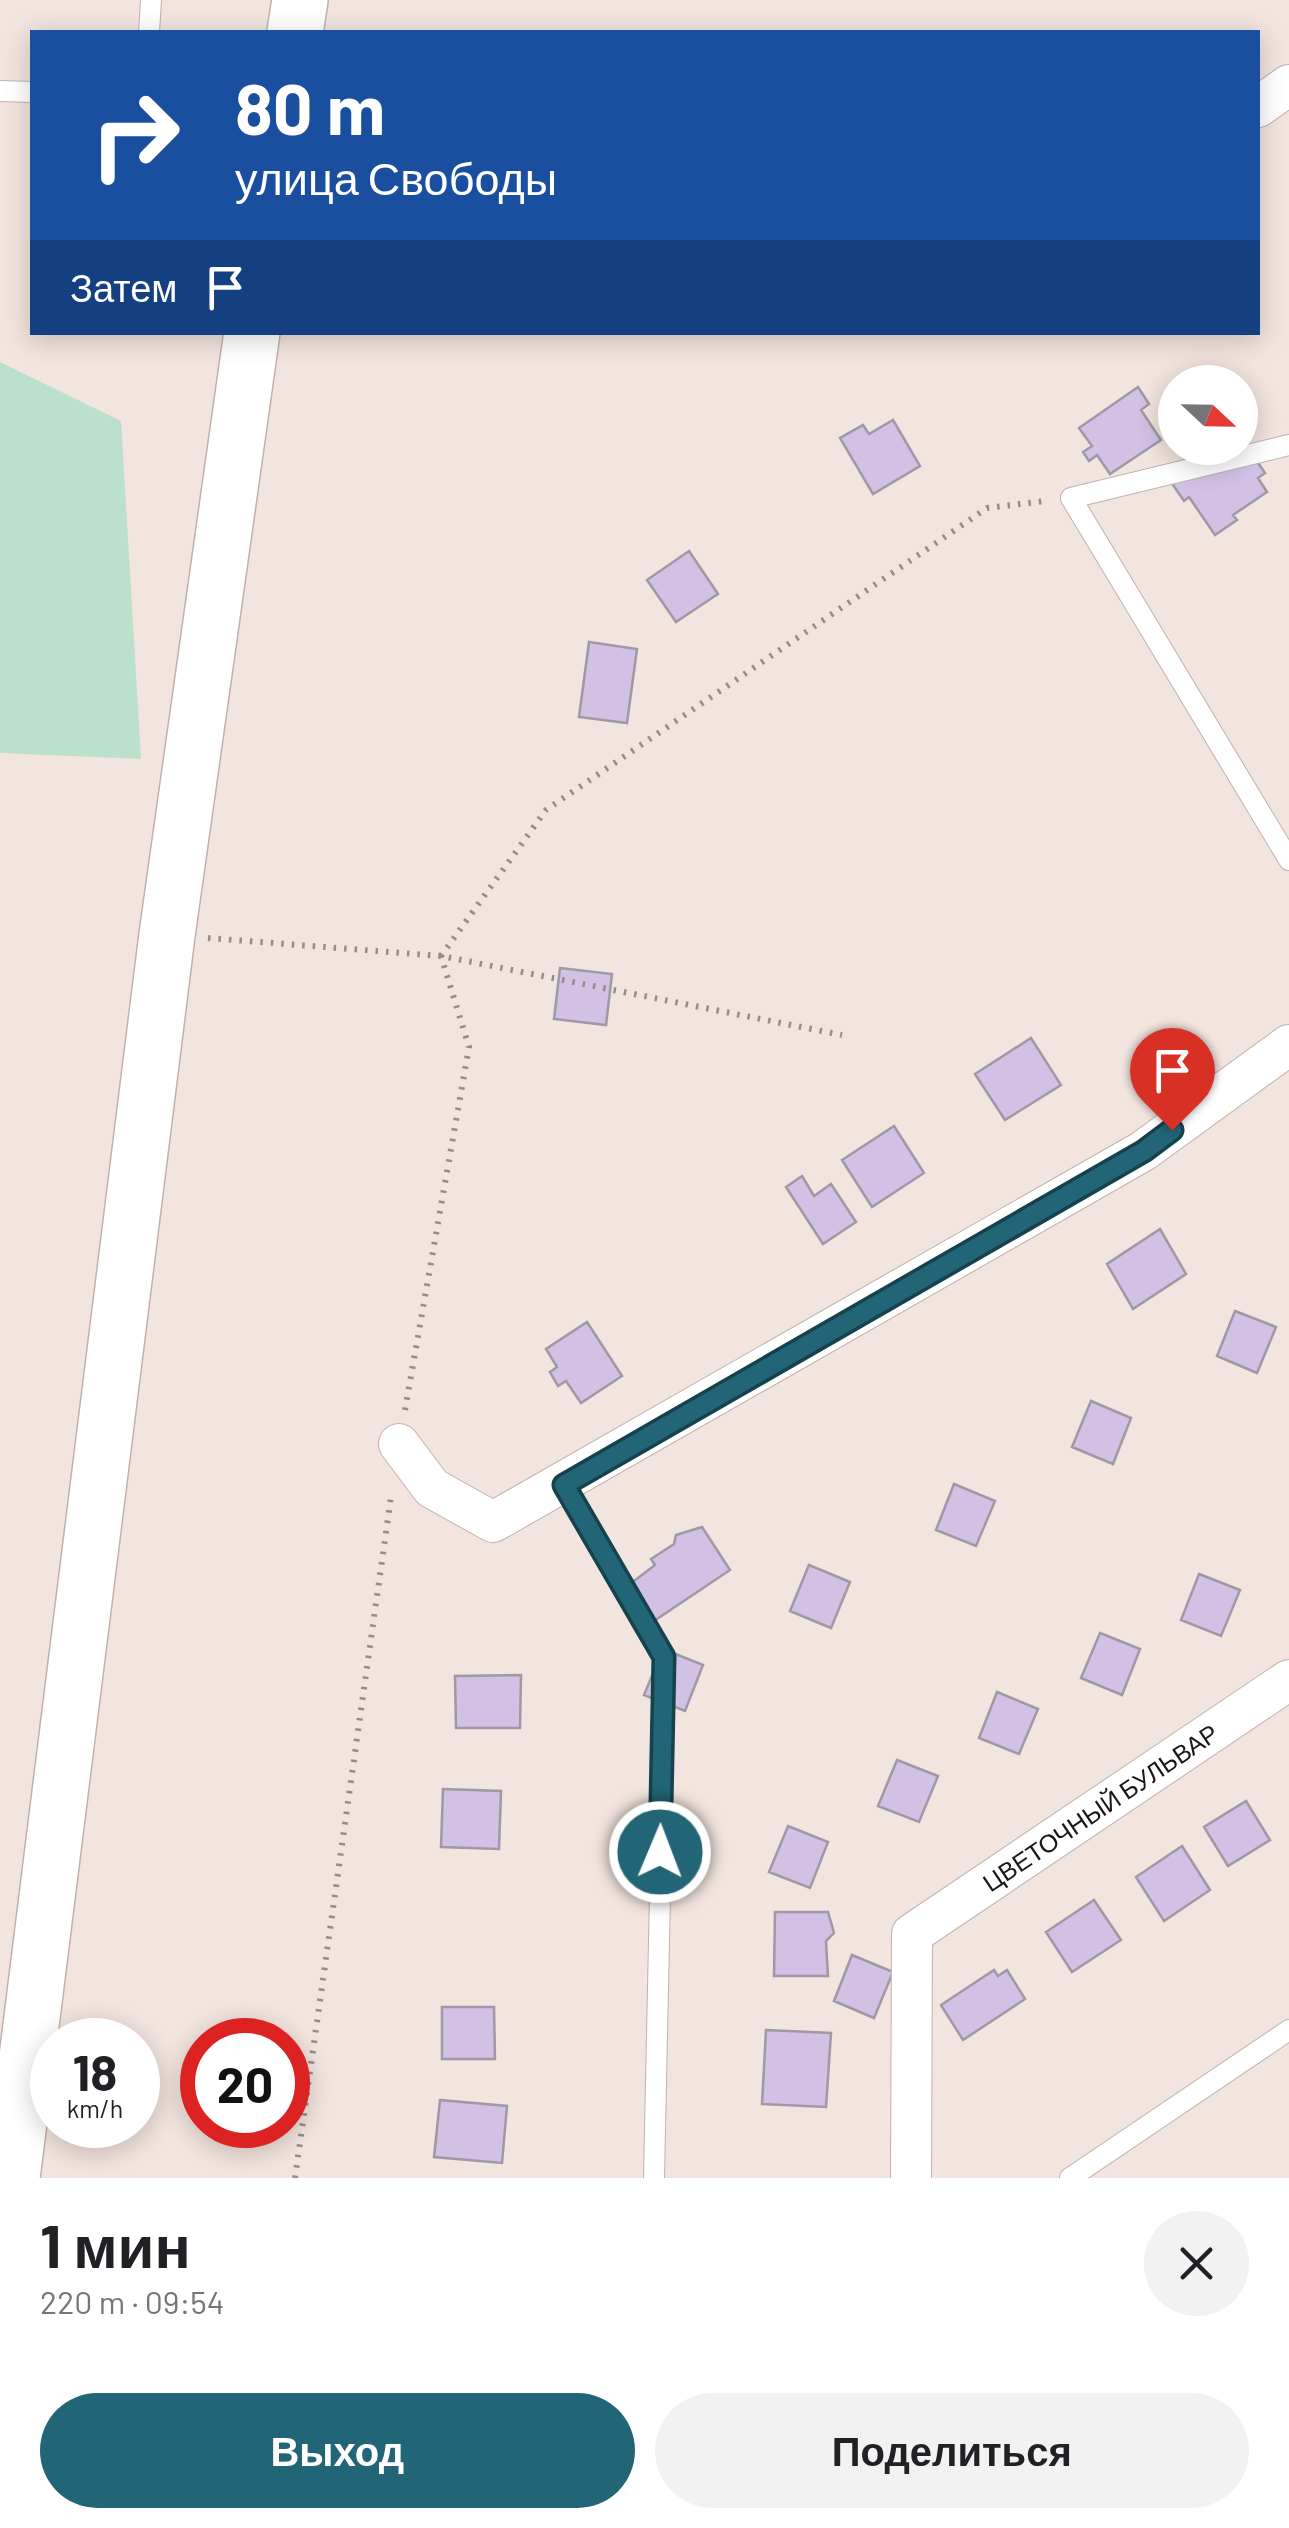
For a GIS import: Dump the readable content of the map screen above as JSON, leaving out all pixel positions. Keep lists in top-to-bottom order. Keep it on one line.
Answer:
{"streets":{"street":["ЦВЕТОЧНЫЙ БУЛЬВАР"]},"north":"right","page":{"turn":["80 m","улица Свободы"],"then":"Затем","speed":"18 km/h","limit":"20","heading":["1 мин","220 m · 09:54"],"buttons":["Выход","Поделиться"]}}
